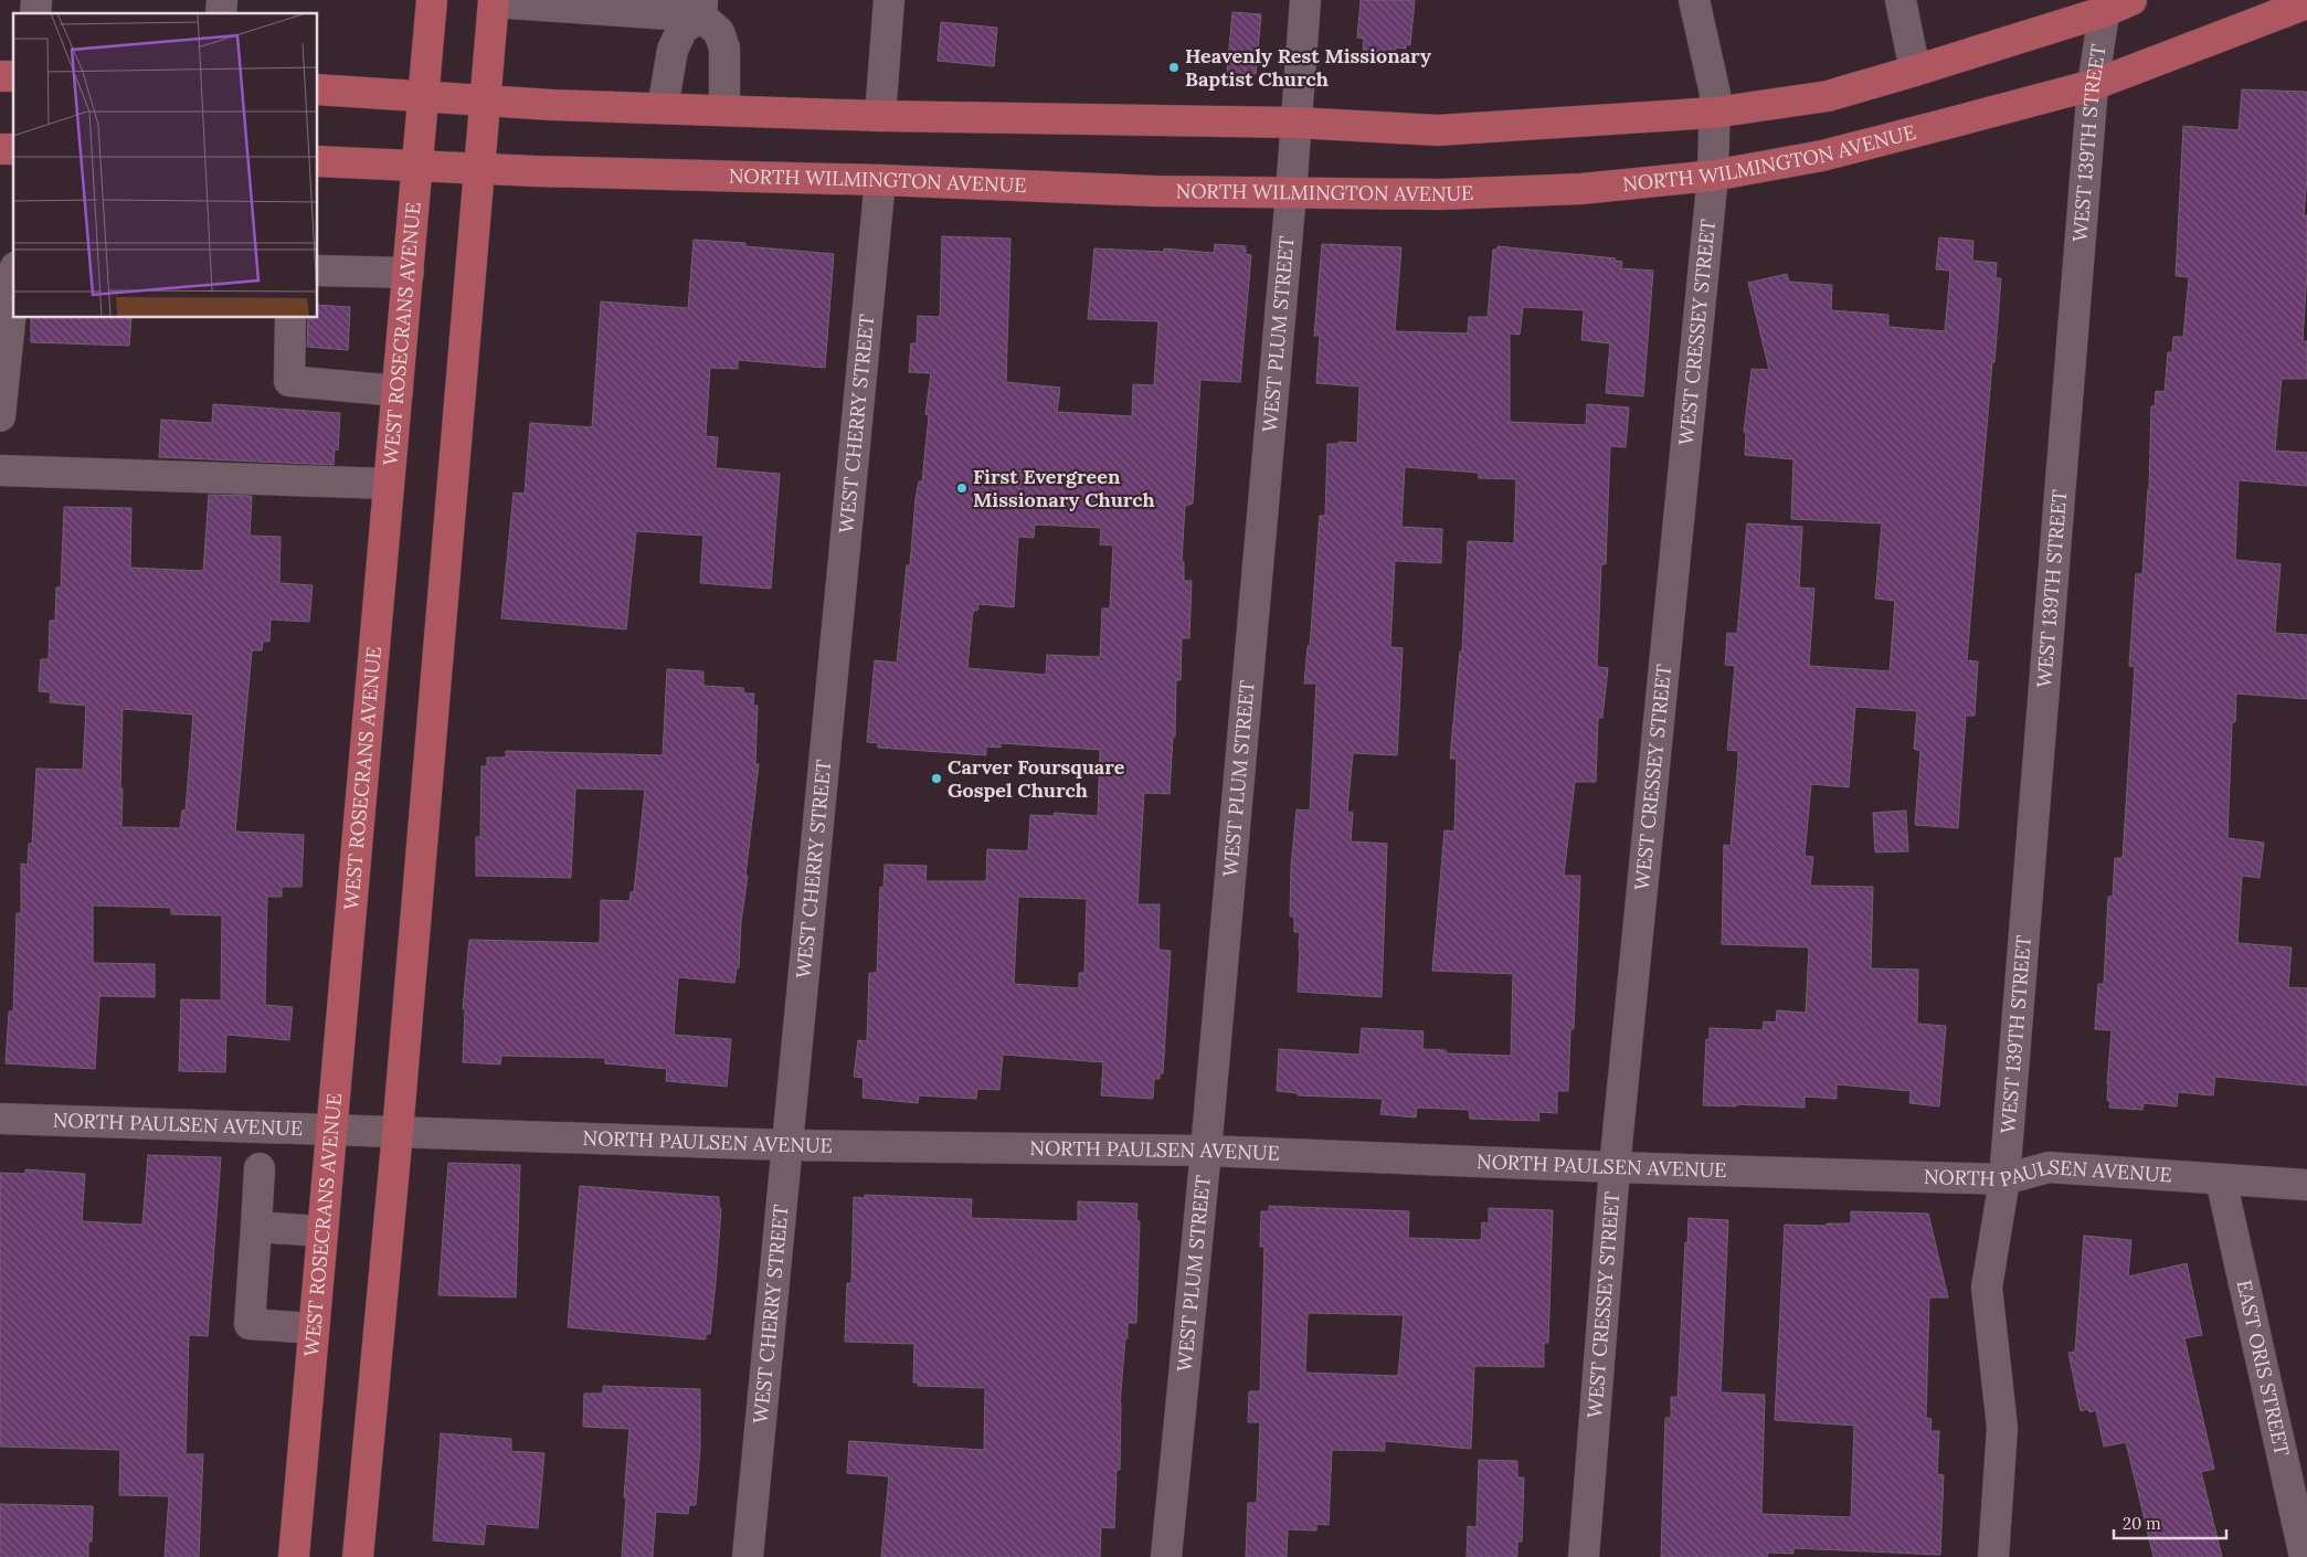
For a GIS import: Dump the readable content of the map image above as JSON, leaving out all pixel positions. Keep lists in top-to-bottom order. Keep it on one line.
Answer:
{"streets":{"main road":["NORTH WILMINGTON AVENUE","WEST ROSECRANS AVENUE"],"street":["WEST 139TH STREET","WEST CRESSEY STREET","WEST PLUM STREET","WEST CHERRY STREET","NORTH PAULSEN AVENUE","EAST ORIS STREET"]},"crossings":[["WEST 139TH STREET","NORTH WILMINGTON AVENUE"],["WEST 139TH STREET","NORTH PAULSEN AVENUE"],["NORTH WILMINGTON AVENUE","WEST CRESSEY STREET"],["NORTH WILMINGTON AVENUE","WEST ROSECRANS AVENUE"],["NORTH WILMINGTON AVENUE","WEST PLUM STREET"],["NORTH WILMINGTON AVENUE","WEST CHERRY STREET"],["WEST CRESSEY STREET","NORTH PAULSEN AVENUE"],["WEST ROSECRANS AVENUE","NORTH PAULSEN AVENUE"],["WEST PLUM STREET","NORTH PAULSEN AVENUE"],["WEST CHERRY STREET","NORTH PAULSEN AVENUE"],["NORTH PAULSEN AVENUE","EAST ORIS STREET"]],"places":["Heavenly Rest Missionary Baptist Church","First Evergreen Missionary Church","Carver Foursquare Gospel Church"],"scale_bar":"20 m"}
